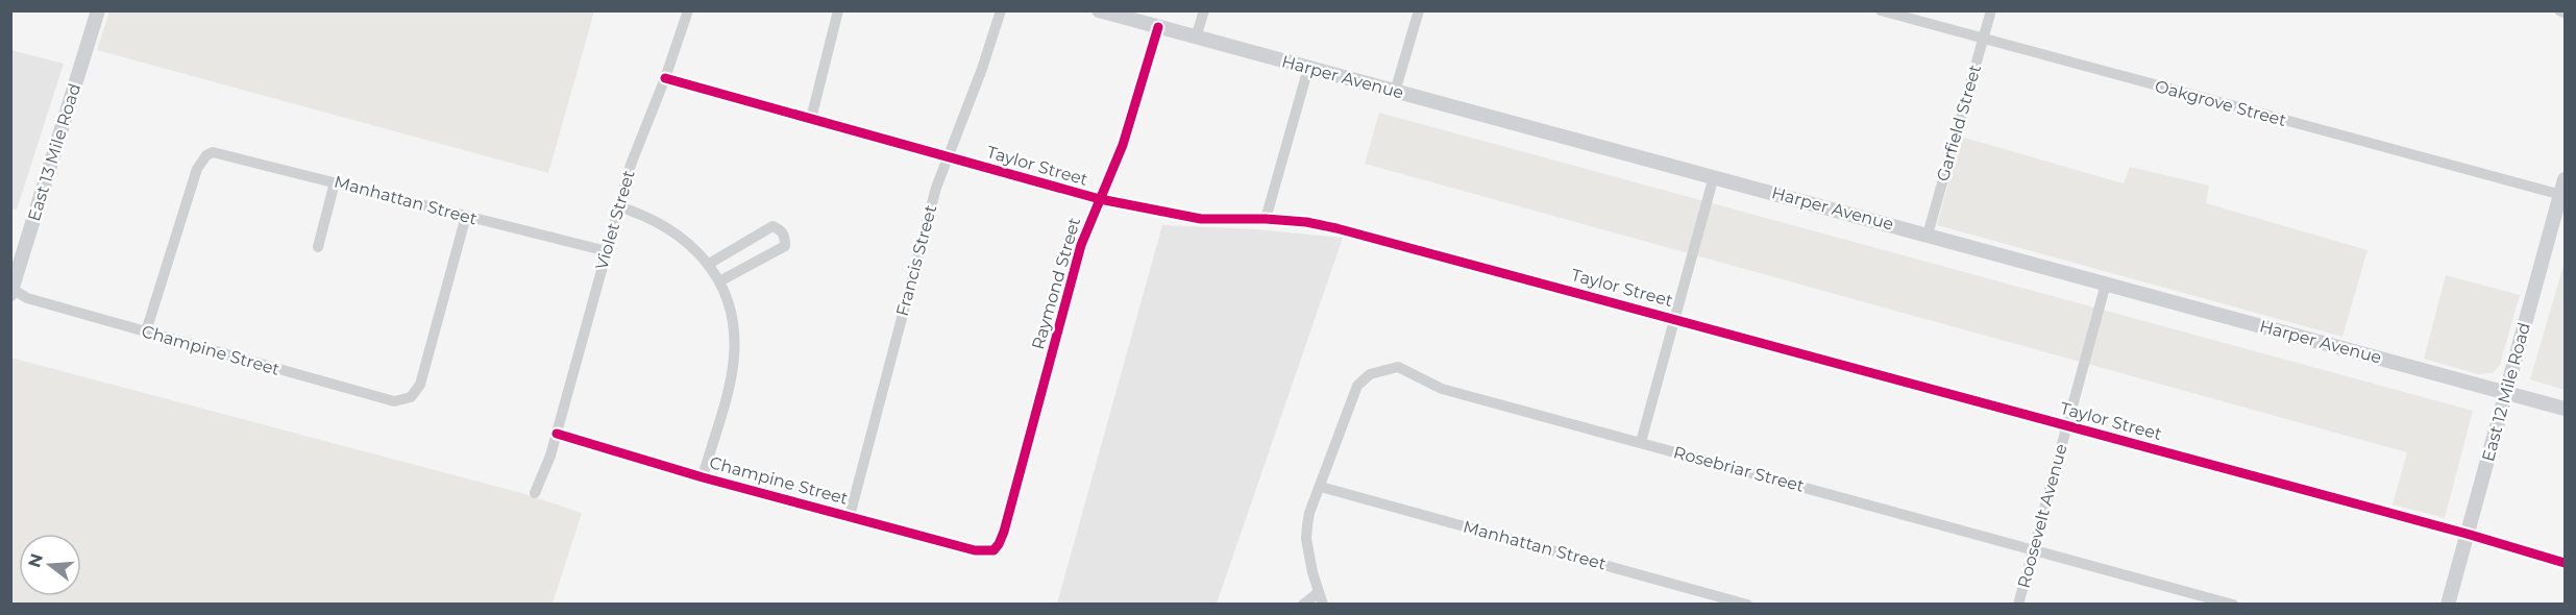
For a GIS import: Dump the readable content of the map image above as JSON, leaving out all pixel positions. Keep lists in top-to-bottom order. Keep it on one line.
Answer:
{"streets":{"main road":["Harper Avenue","East 13 Mile Road","East 12 Mile Road"],"street":["Oakgrove Street","Garfield Street","Taylor Street","Manhattan Street","Violet Street","Francis Street","Raymond Street","Champine Street","Rosebriar Street","Roosevelt Avenue"]},"crossings":[["Harper Avenue","Garfield Street"],["Harper Avenue","Raymond Street"],["Harper Avenue","East 12 Mile Road"],["Harper Avenue","Roosevelt Avenue"],["Oakgrove Street","Garfield Street"],["Oakgrove Street","East 12 Mile Road"],["East 13 Mile Road","Champine Street"],["Taylor Street","Violet Street"],["Taylor Street","Francis Street"],["Taylor Street","Raymond Street"],["Taylor Street","East 12 Mile Road"],["Taylor Street","Roosevelt Avenue"],["Manhattan Street","Violet Street"],["Manhattan Street","Champine Street"],["Manhattan Street","Rosebriar Street"],["Violet Street","Champine Street"],["Francis Street","Champine Street"],["Raymond Street","Champine Street"],["Rosebriar Street","Roosevelt Avenue"]],"north":"left"}
